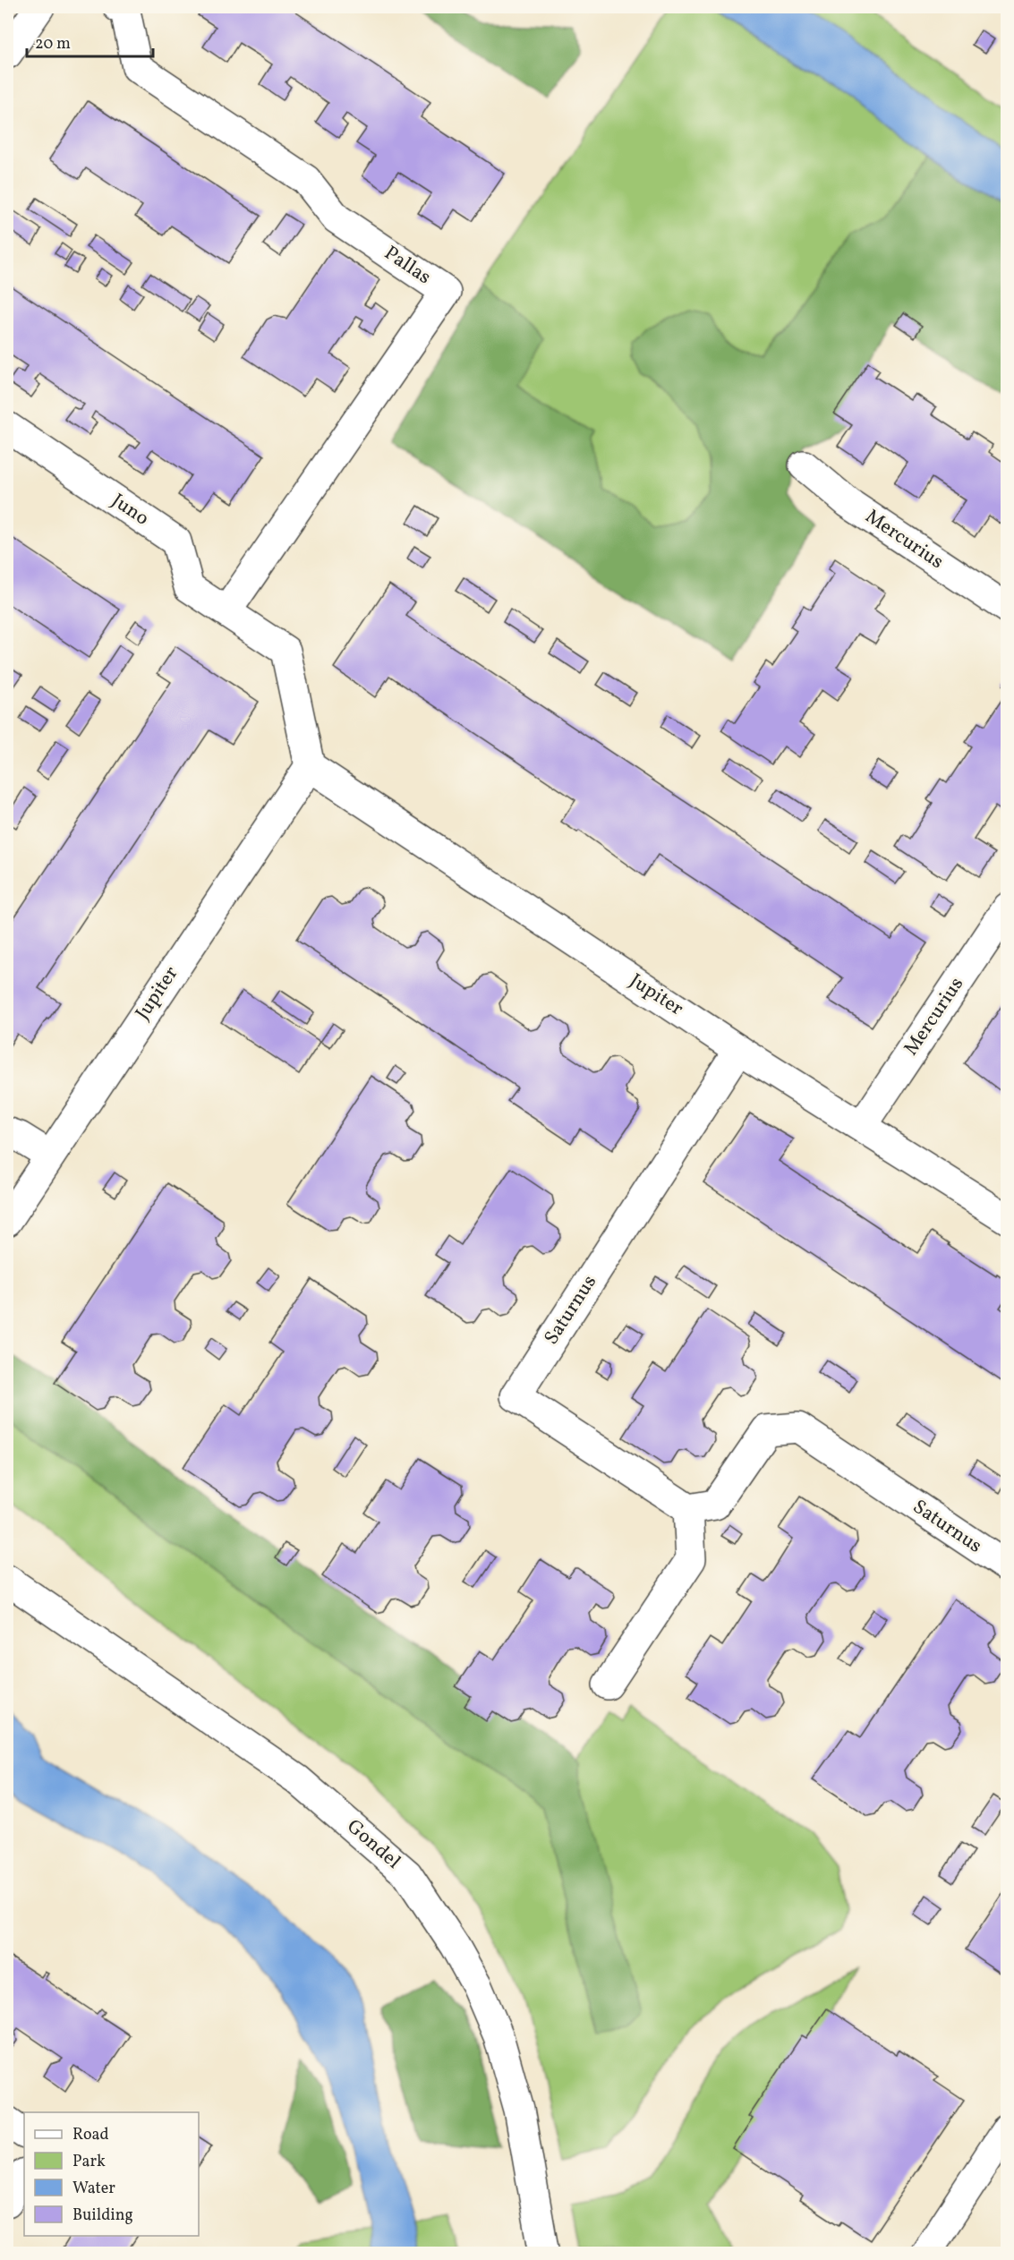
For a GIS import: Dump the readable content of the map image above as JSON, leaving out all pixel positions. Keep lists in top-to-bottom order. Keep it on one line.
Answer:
{"streets":{"street":["Pallas","Juno","Mercurius","Jupiter","Saturnus","Gondel"]},"crossings":[["Pallas","Juno"],["Mercurius","Jupiter"],["Jupiter","Saturnus"]],"legend":["Road","Park","Water","Building"],"scale_bar":"20 m"}
